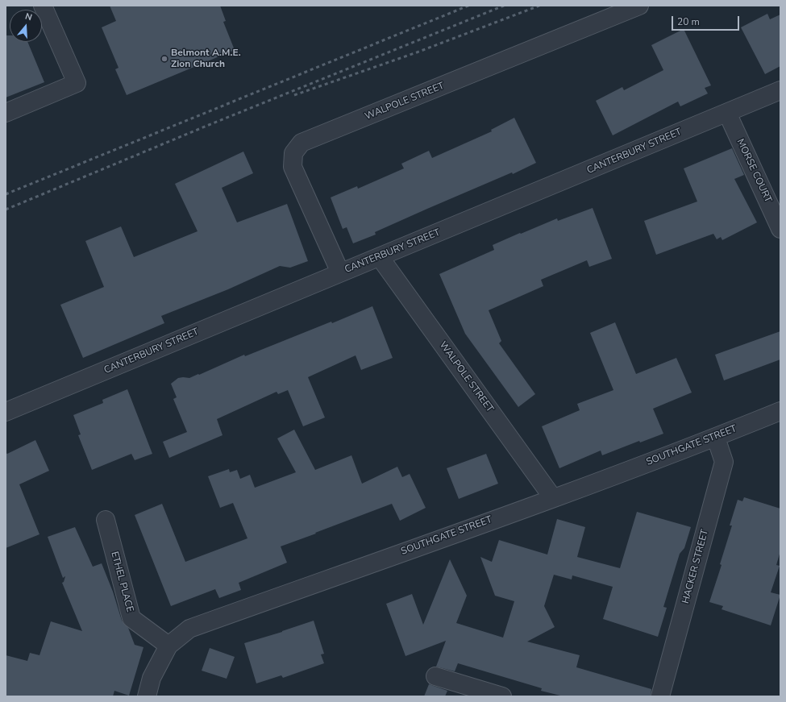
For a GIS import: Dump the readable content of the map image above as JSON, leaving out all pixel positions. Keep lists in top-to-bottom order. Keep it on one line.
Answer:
{"streets":{"street":["WALPOLE STREET","CANTERBURY STREET","MORSE COURT","SOUTHGATE STREET","HACKER STREET","ETHEL PLACE"]},"crossings":[["WALPOLE STREET","CANTERBURY STREET"],["WALPOLE STREET","SOUTHGATE STREET"],["CANTERBURY STREET","MORSE COURT"],["SOUTHGATE STREET","HACKER STREET"],["SOUTHGATE STREET","ETHEL PLACE"]],"places":["Belmont A.M.E. Zion Church"],"scale_bar":"20 m","north":"top"}
